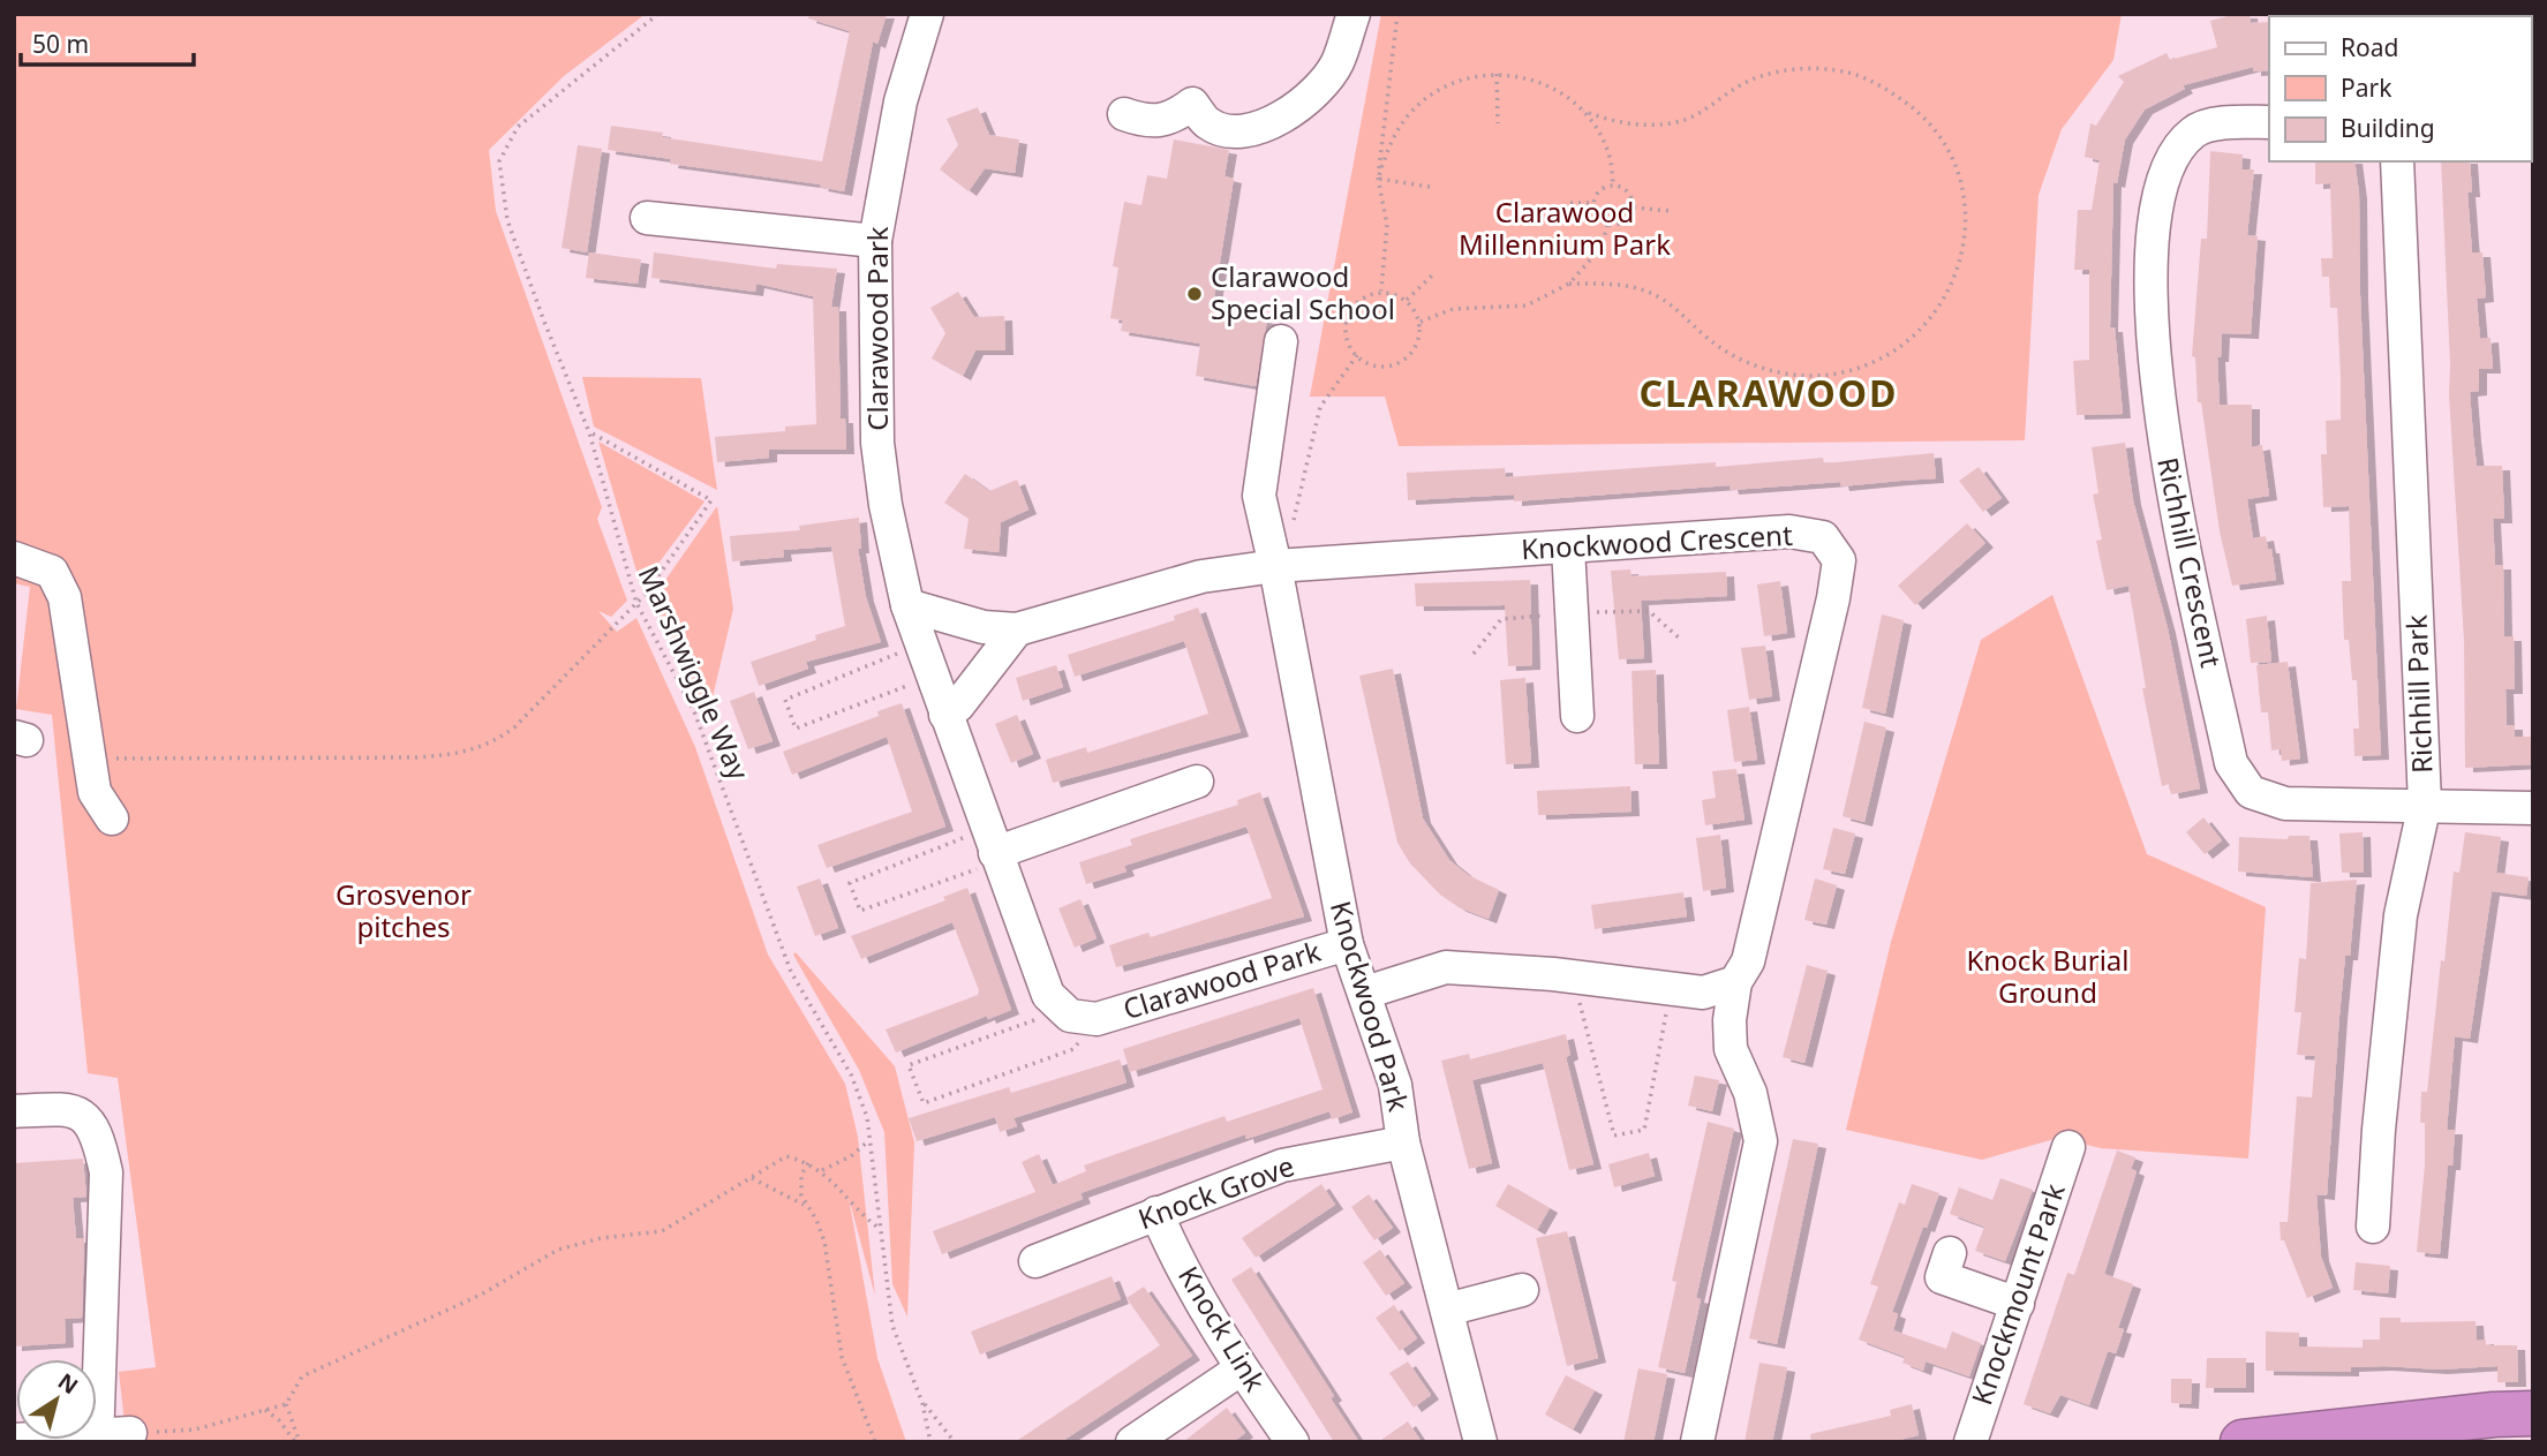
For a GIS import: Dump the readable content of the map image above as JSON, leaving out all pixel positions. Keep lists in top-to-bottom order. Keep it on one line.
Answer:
{"streets":{"street":["Clarawood Park","Knockwood Crescent","Richhill Crescent","Richhill Park","Knockwood Park","Knock Grove","Knockmount Park","Knock Link"],"path":["Marshwiggle Way"]},"crossings":[["Clarawood Park","Knockwood Crescent"],["Clarawood Park","Knockwood Park"],["Knockwood Crescent","Knockwood Park"],["Richhill Crescent","Richhill Park"],["Knockwood Park","Knock Grove"],["Knock Grove","Knock Link"]],"districts":["CLARAWOOD"],"parks":["Clarawood Millennium Park","Grosvenor pitches","Knock Burial Ground"],"places":["Clarawood Special School"],"legend":["Road","Park","Building"],"scale_bar":"50 m","north":"top right"}
